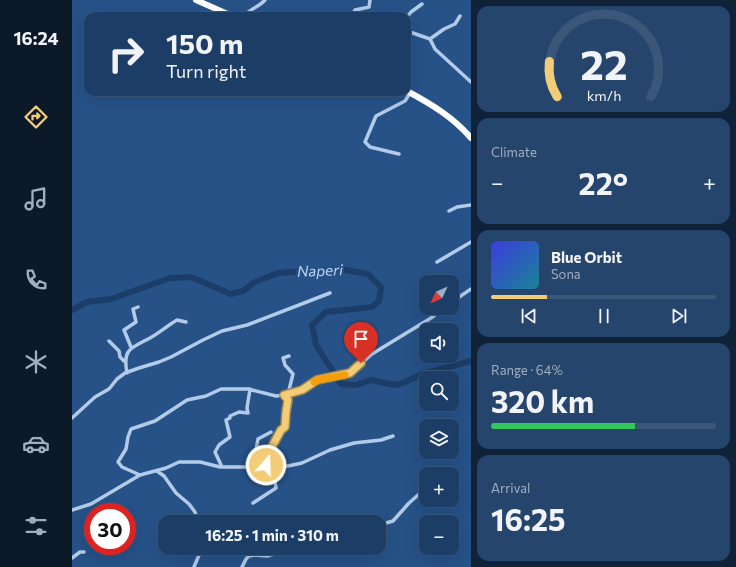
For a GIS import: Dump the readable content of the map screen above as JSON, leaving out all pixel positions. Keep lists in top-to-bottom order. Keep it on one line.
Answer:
{"water":["Naperi"],"north":"bottom left","page":{"tabs":"16:24","turn":["150 m","Turn right"],"tile":["Climate",["Range · 64%","320 km"],["Arrival","16:25"]],"heat":["−","22°","+"],"song":["Blue Orbit","Sona"],"map_buttons":["+","−"],"limit":"30","trip":"16:25 · 1 min · 310 m","gauge":["22","km/h"]}}
